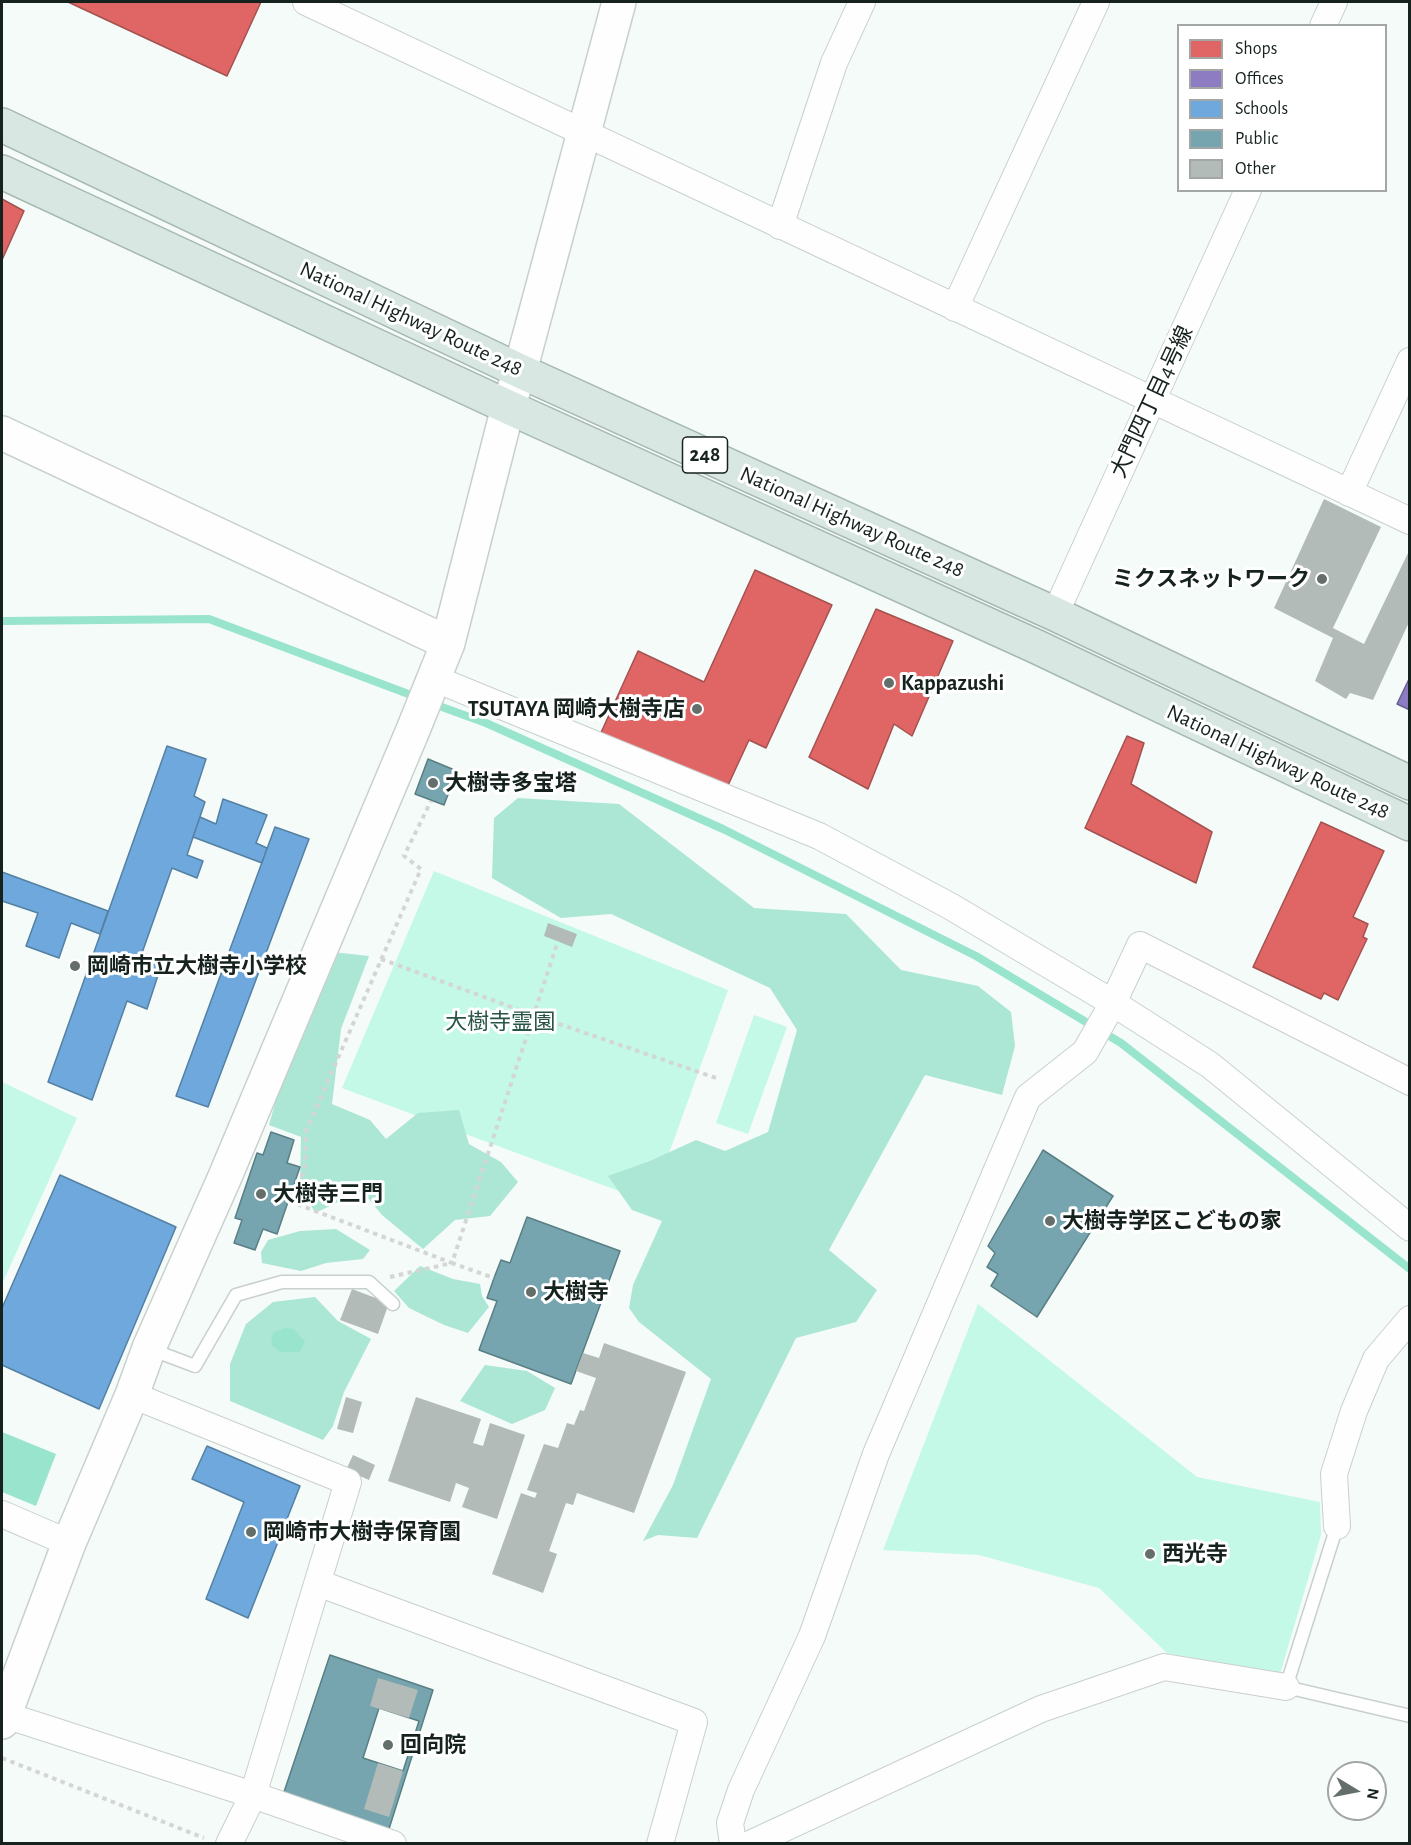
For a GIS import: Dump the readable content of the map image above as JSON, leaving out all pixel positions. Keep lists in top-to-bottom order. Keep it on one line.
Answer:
{"streets":{"highway":["National Highway Route 248","248"],"street":["大門四丁目4号線"]},"crossings":[["National Highway Route 248","大門四丁目4号線"]],"parks":["大樹寺霊園"],"places":["ミクスネットワーク","Kappazushi","TSUTAYA 岡崎大樹寺店","大樹寺多宝塔","岡崎市立大樹寺小学校","大樹寺三門","大樹寺学区こどもの家","大樹寺","岡崎市大樹寺保育園","西光寺","回向院"],"legend":["Shops","Offices","Schools","Public","Other"],"north":"right"}
